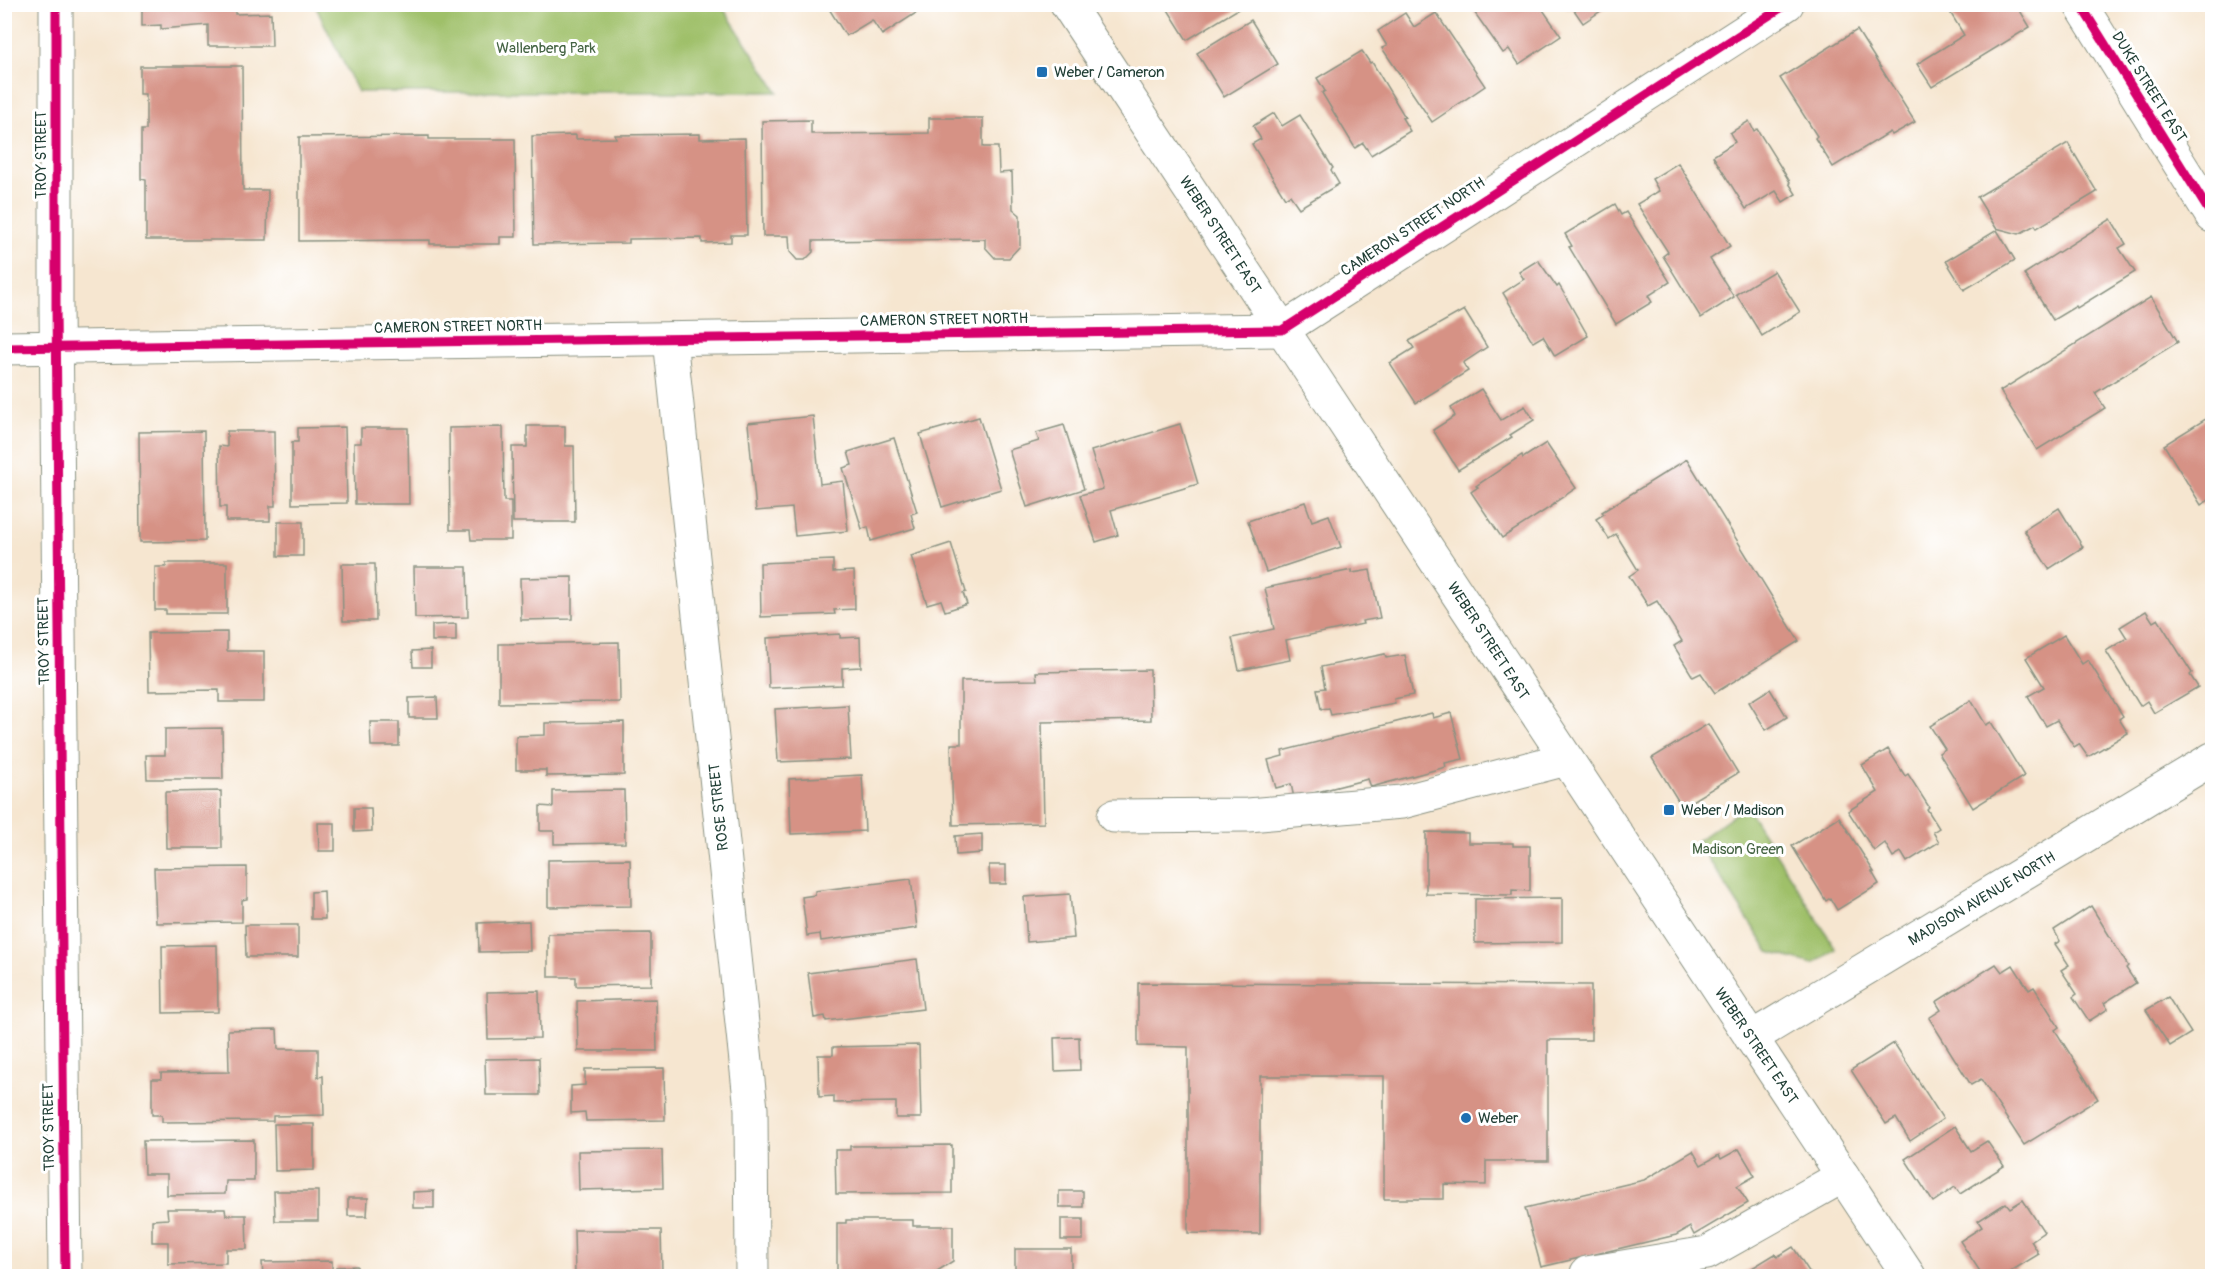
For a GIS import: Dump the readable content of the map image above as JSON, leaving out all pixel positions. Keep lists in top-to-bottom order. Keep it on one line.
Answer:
{"streets":{"street":["DUKE STREET EAST","TROY STREET","CAMERON STREET NORTH","WEBER STREET EAST","ROSE STREET","MADISON AVENUE NORTH"]},"crossings":[["TROY STREET","CAMERON STREET NORTH"],["CAMERON STREET NORTH","WEBER STREET EAST"],["CAMERON STREET NORTH","ROSE STREET"],["WEBER STREET EAST","MADISON AVENUE NORTH"]],"parks":["Wallenberg Park","Madison Green"],"places":{"transit":["Weber / Cameron","Weber / Madison"],"other":["Weber"]}}
